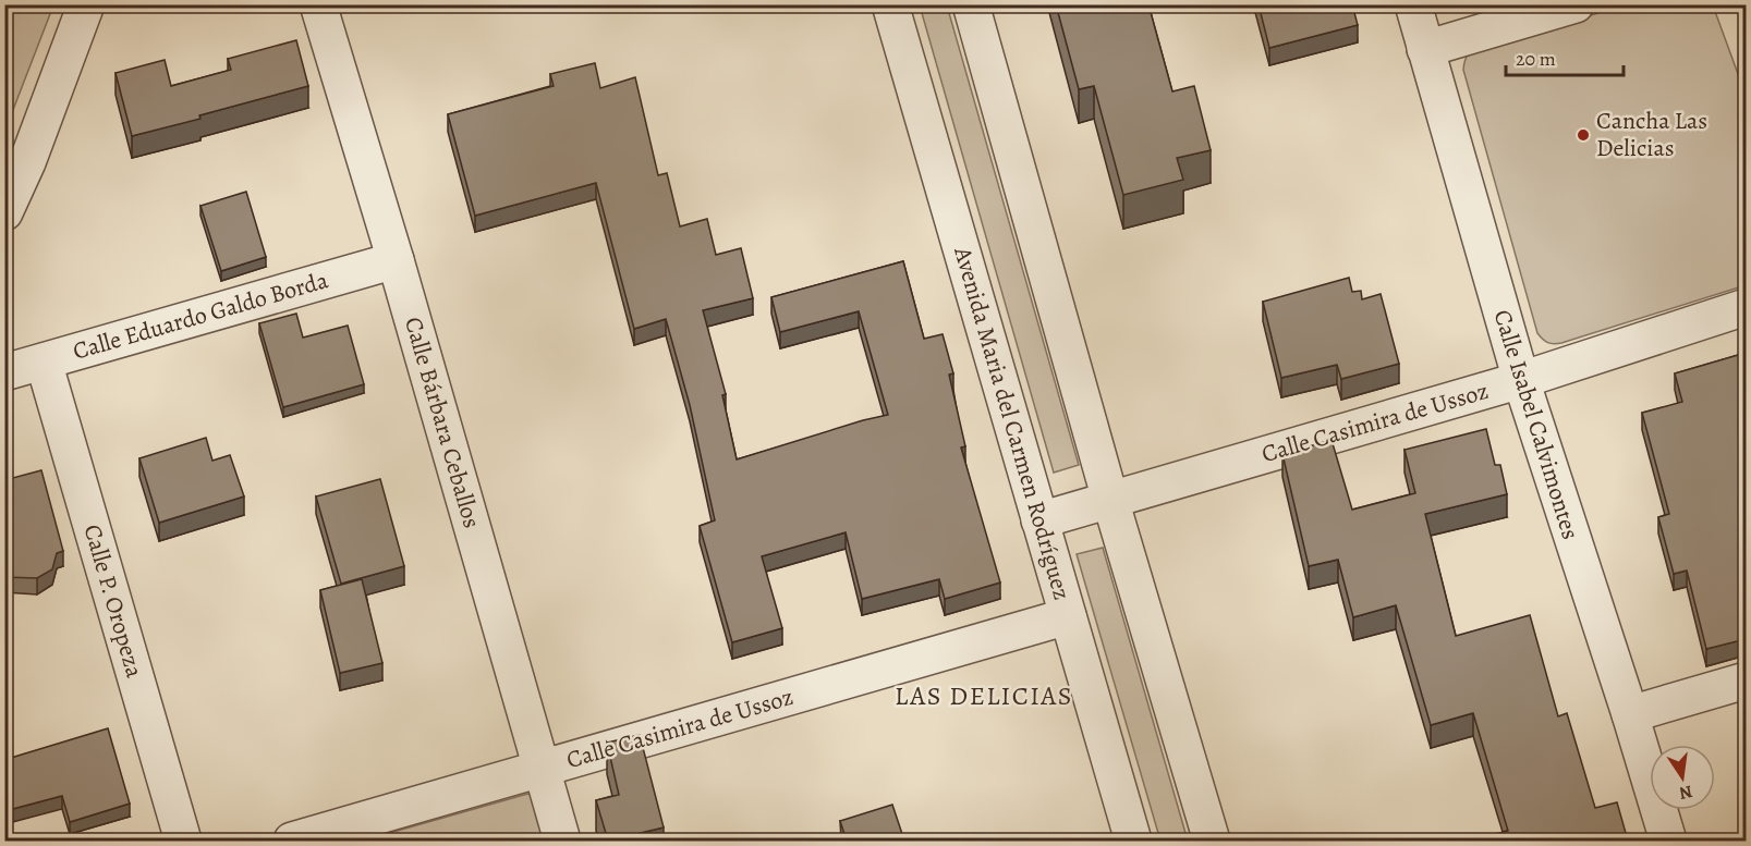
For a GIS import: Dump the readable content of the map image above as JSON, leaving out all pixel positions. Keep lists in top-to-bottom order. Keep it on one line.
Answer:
{"streets":{"street":["Calle Eduardo Galdo Borda","Calle Bárbara Ceballos","Calle Casimira de Ussoz","Avenida Maria del Carmen Rodríguez","Calle Isabel Calvimontes","Calle P. Oropeza"]},"crossings":[["Calle Eduardo Galdo Borda","Calle Bárbara Ceballos"],["Calle Eduardo Galdo Borda","Calle P. Oropeza"],["Calle Bárbara Ceballos","Calle Casimira de Ussoz"],["Calle Casimira de Ussoz","Avenida Maria del Carmen Rodríguez"],["Calle Casimira de Ussoz","Calle Isabel Calvimontes"]],"districts":["LAS DELICIAS"],"places":["Cancha Las Delicias"],"scale_bar":"20 m","north":"bottom"}
